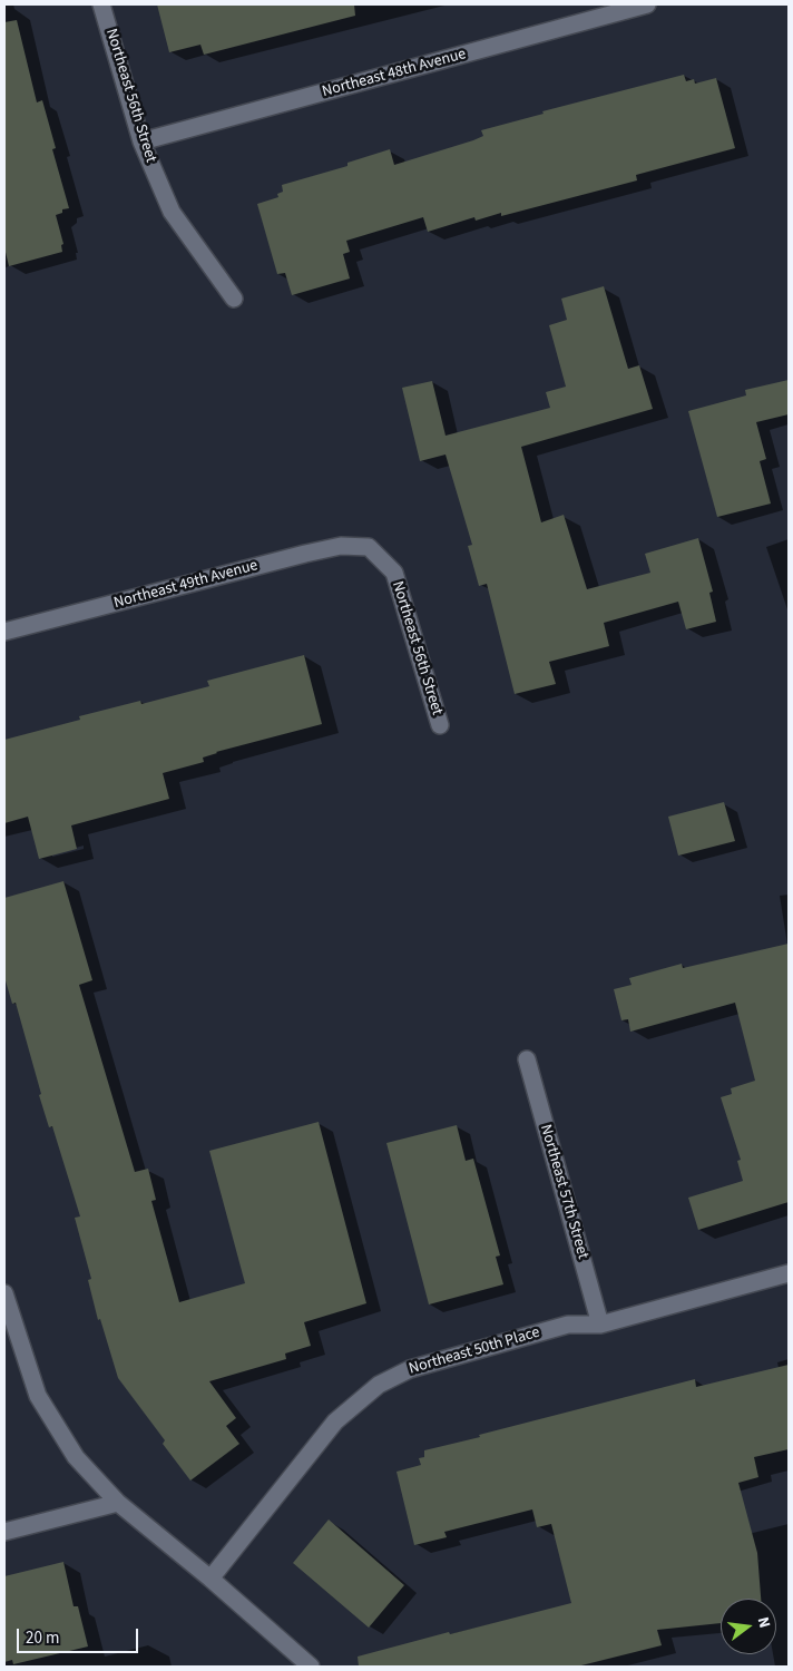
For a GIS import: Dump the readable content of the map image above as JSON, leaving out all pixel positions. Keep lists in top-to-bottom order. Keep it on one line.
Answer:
{"streets":{"street":["Northeast 48th Avenue","Northeast 56th Street","Northeast 49th Avenue","Northeast 57th Street","Northeast 50th Place"]},"crossings":[["Northeast 48th Avenue","Northeast 56th Street"],["Northeast 56th Street","Northeast 49th Avenue"],["Northeast 57th Street","Northeast 50th Place"]],"scale_bar":"20 m","north":"right"}
